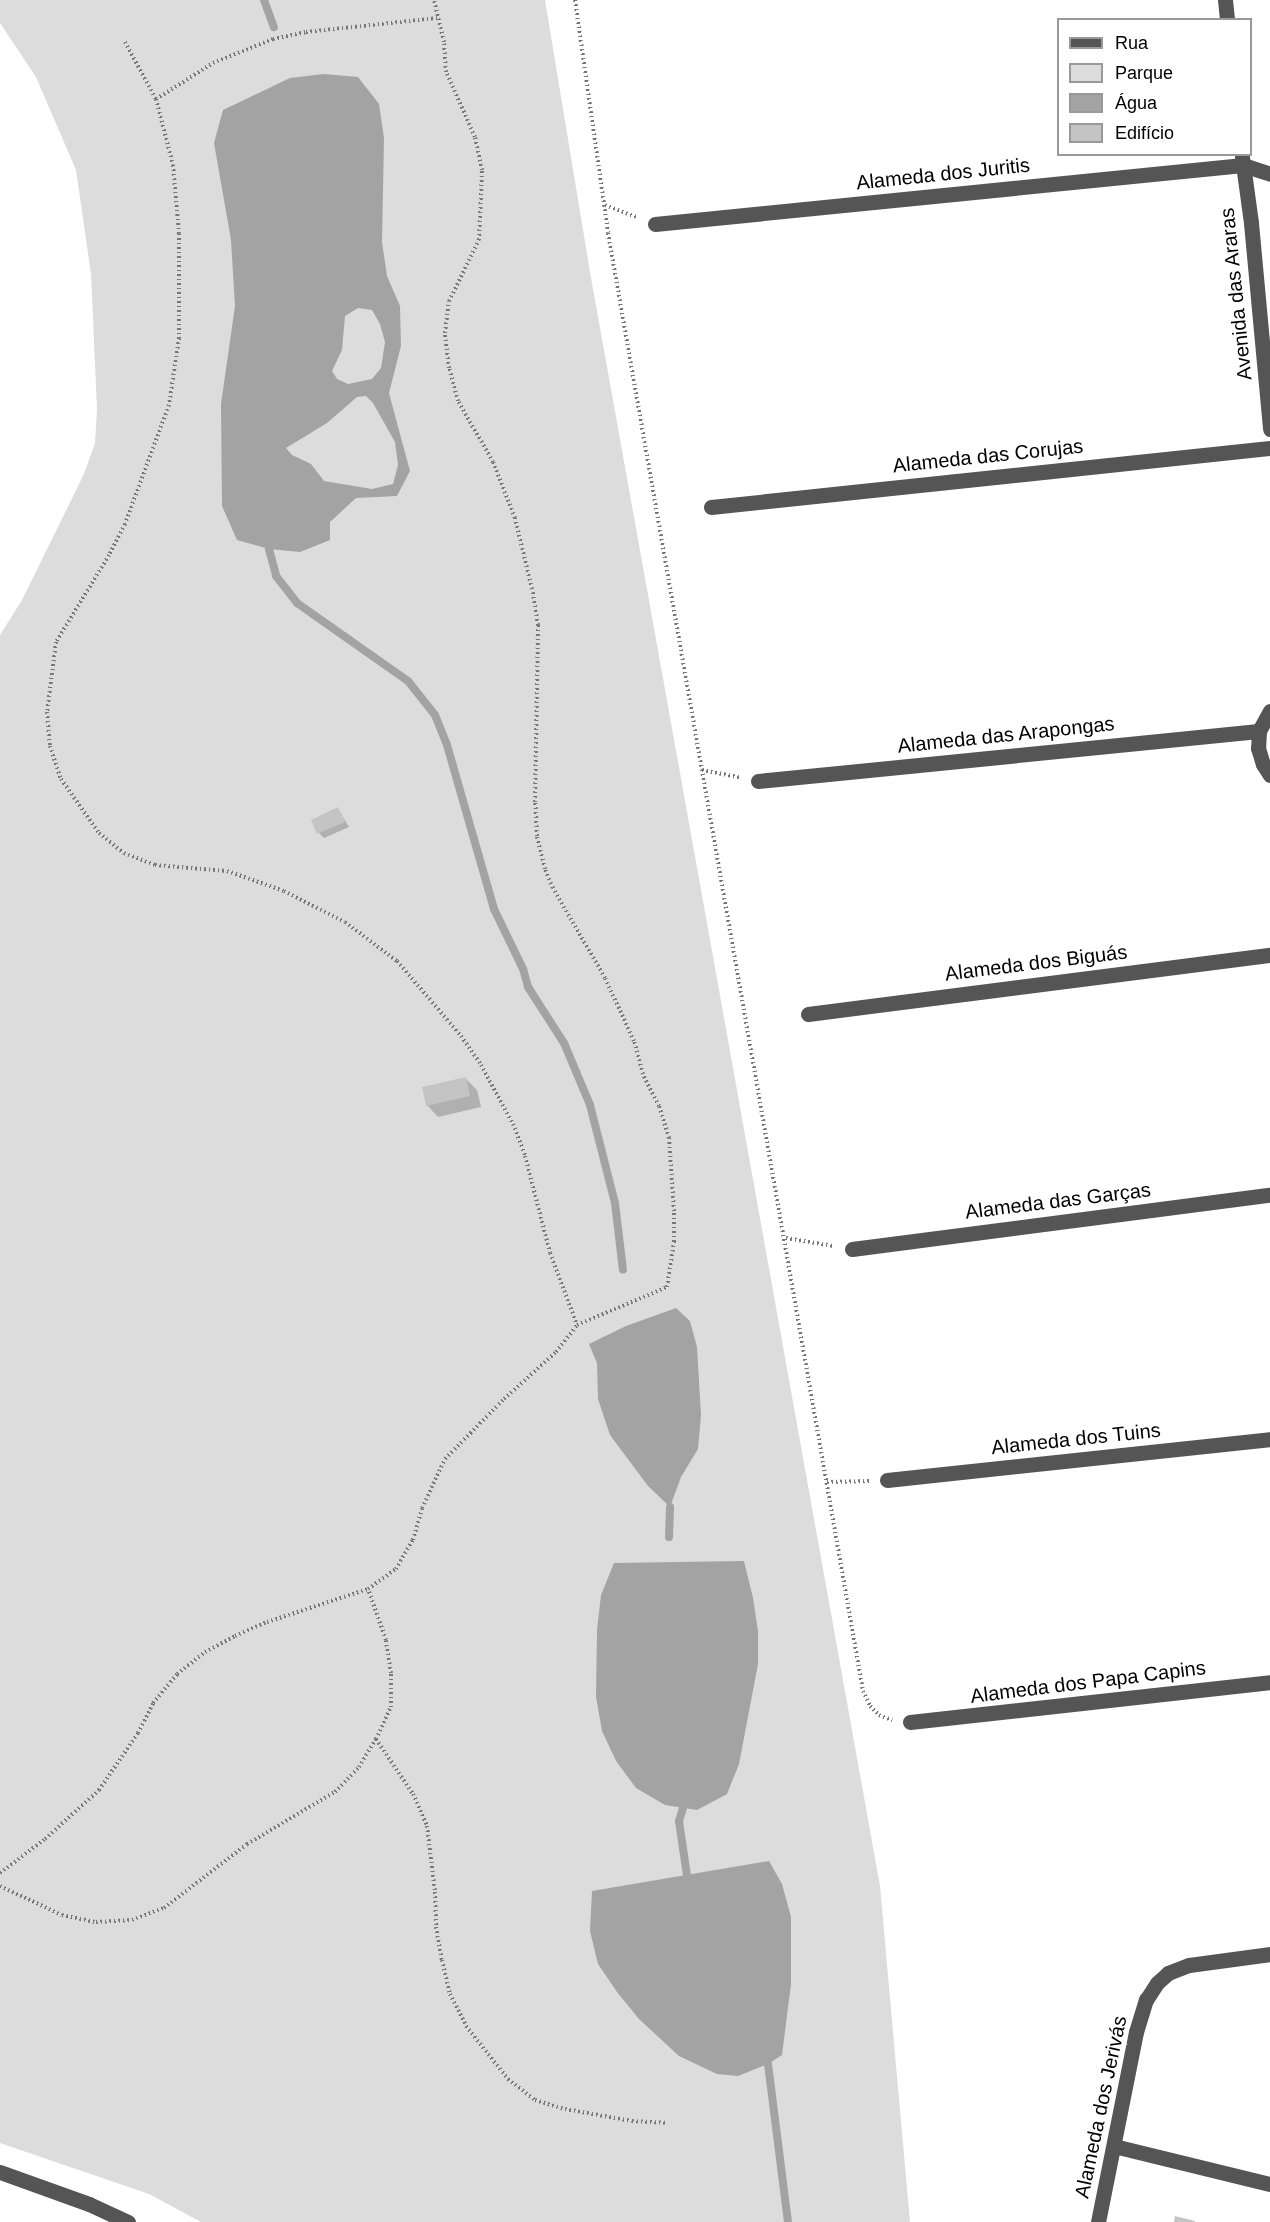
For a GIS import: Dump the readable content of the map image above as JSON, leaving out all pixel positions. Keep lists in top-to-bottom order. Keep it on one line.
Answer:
{"streets":{"street":["Alameda dos Juritis","Avenida das Araras","Alameda das Corujas","Alameda das Arapongas","Alameda dos Biguás","Alameda das Garças","Alameda dos Tuins","Alameda dos Papa Capins","Alameda dos Jerivás"]},"crossings":[["Alameda dos Juritis","Avenida das Araras"]],"legend":["Rua","Parque","Água","Edifício"]}
